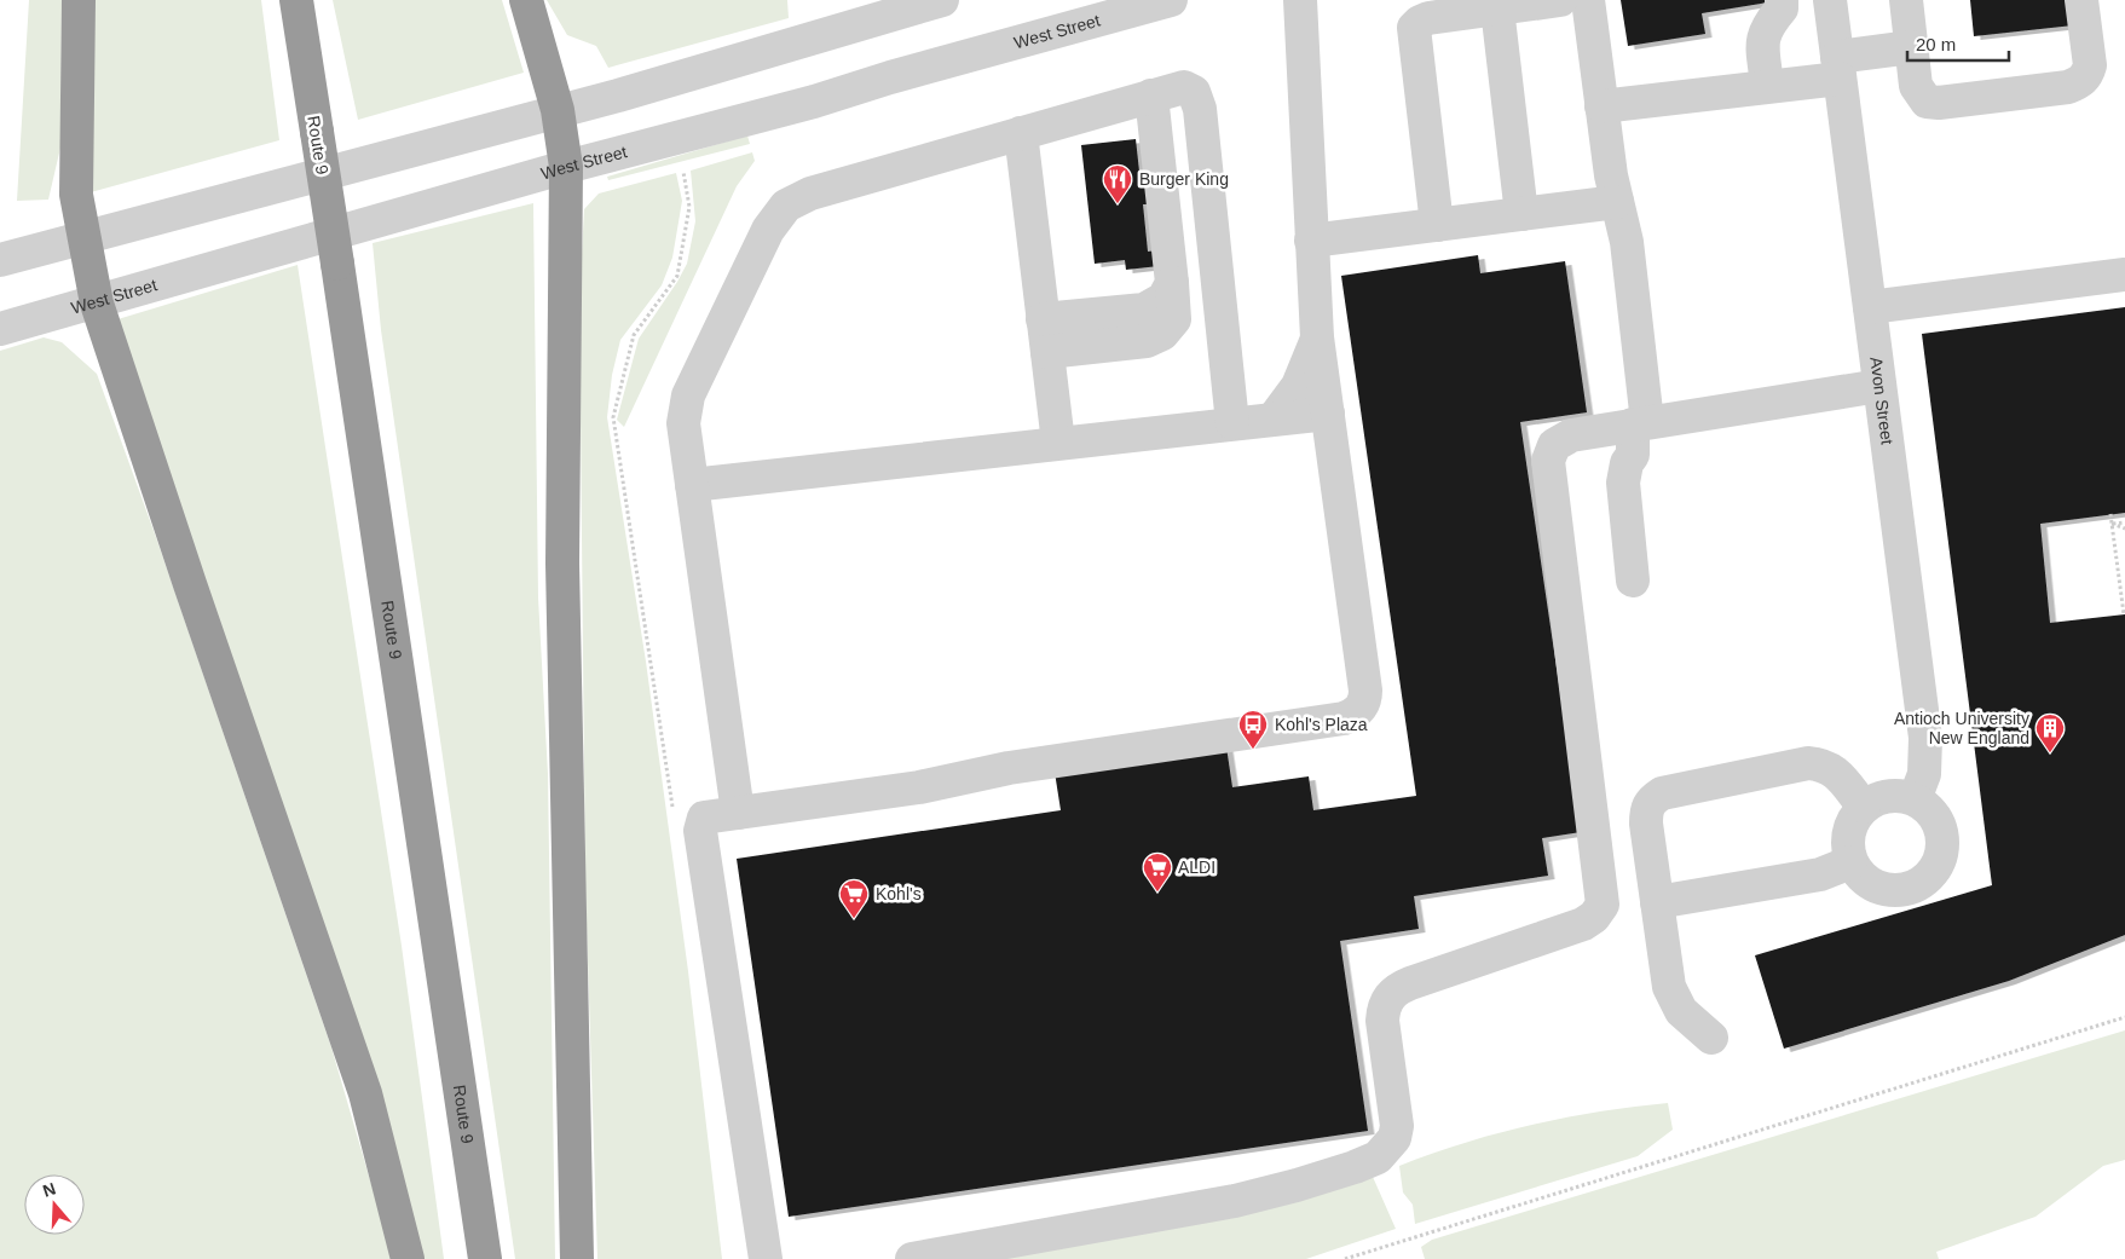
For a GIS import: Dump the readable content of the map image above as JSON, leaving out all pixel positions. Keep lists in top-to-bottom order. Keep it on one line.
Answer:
{"streets":{"highway":["Route 9"],"street":["West Street","Avon Street"]},"places":{"restaurant":["Burger King"],"bus stop":["Kohl's Plaza"],"building":["Antioch University New England"],"supermarket":["ALDI","Kohl's"]},"scale_bar":"20 m","north":"top"}
